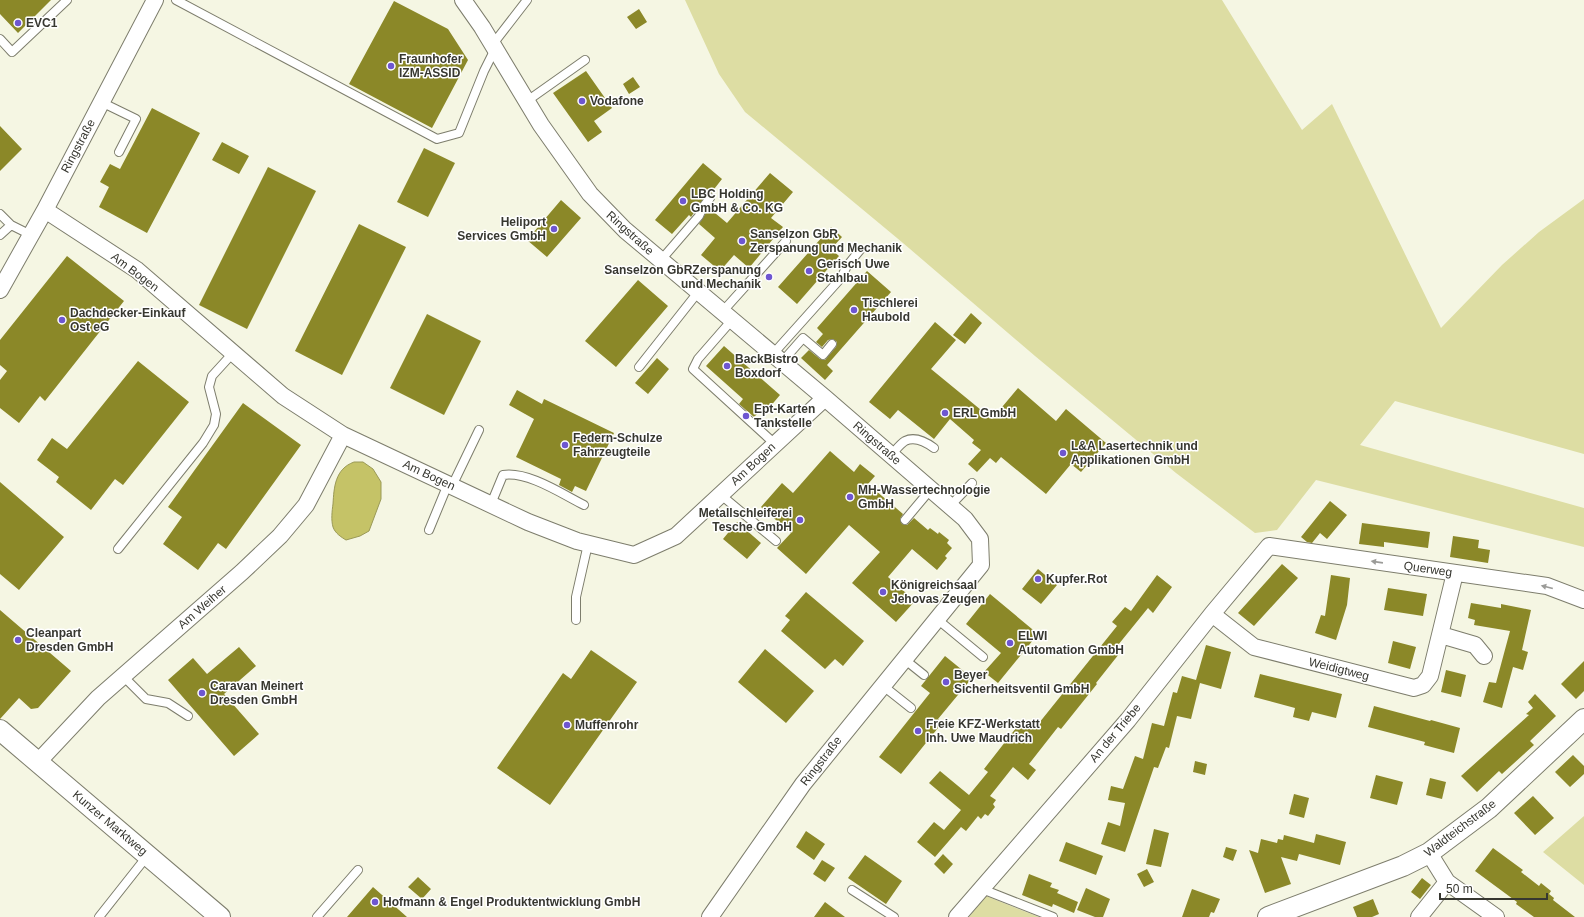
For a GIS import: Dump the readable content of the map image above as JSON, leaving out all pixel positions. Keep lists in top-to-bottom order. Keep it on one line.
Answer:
{"streets":{"street":["Ringstraße","Am Bogen","Querweg","Am Weiher","Weidigtweg","An der Triebe","Kunzer Marktweg","Waldteichstraße"]},"crossings":[["Ringstraße","Am Bogen"],["Am Bogen","Am Weiher"],["Querweg","Weidigtweg"],["Querweg","An der Triebe"],["Am Weiher","Kunzer Marktweg"],["Weidigtweg","An der Triebe"]],"one_way":["Querweg"],"places":["EVC1","Fraunhofer IZM-ASSID","Vodafone","LBC Holding GmbH & Co. KG","Heliport Services GmbH","Sanselzon GbR Zerspanung und Mechanik","Gerisch Uwe Stahlbau","Sanselzon GbRZerspanung und Mechanik","Tischlerei Haubold","Dachdecker-Einkauf Ost eG","BackBistro Boxdorf","ERL GmbH","Ept-Karten Tankstelle","Federn-Schulze Fahrzeugteile","L&A Lasertechnik und Applikationen GmbH","MH-Wassertechnologie GmbH","Metallschleiferei Tesche GmbH","Kupfer.Rot","Königreichsaal Jehovas Zeugen","Cleanpart Dresden GmbH","ELWI Automation GmbH","Beyer Sicherheitsventil GmbH","Caravan Meinert Dresden GmbH","Muffenrohr","Freie KFZ-Werkstatt Inh. Uwe Maudrich","Hofmann & Engel Produktentwicklung GmbH"],"scale_bar":"50 m"}
